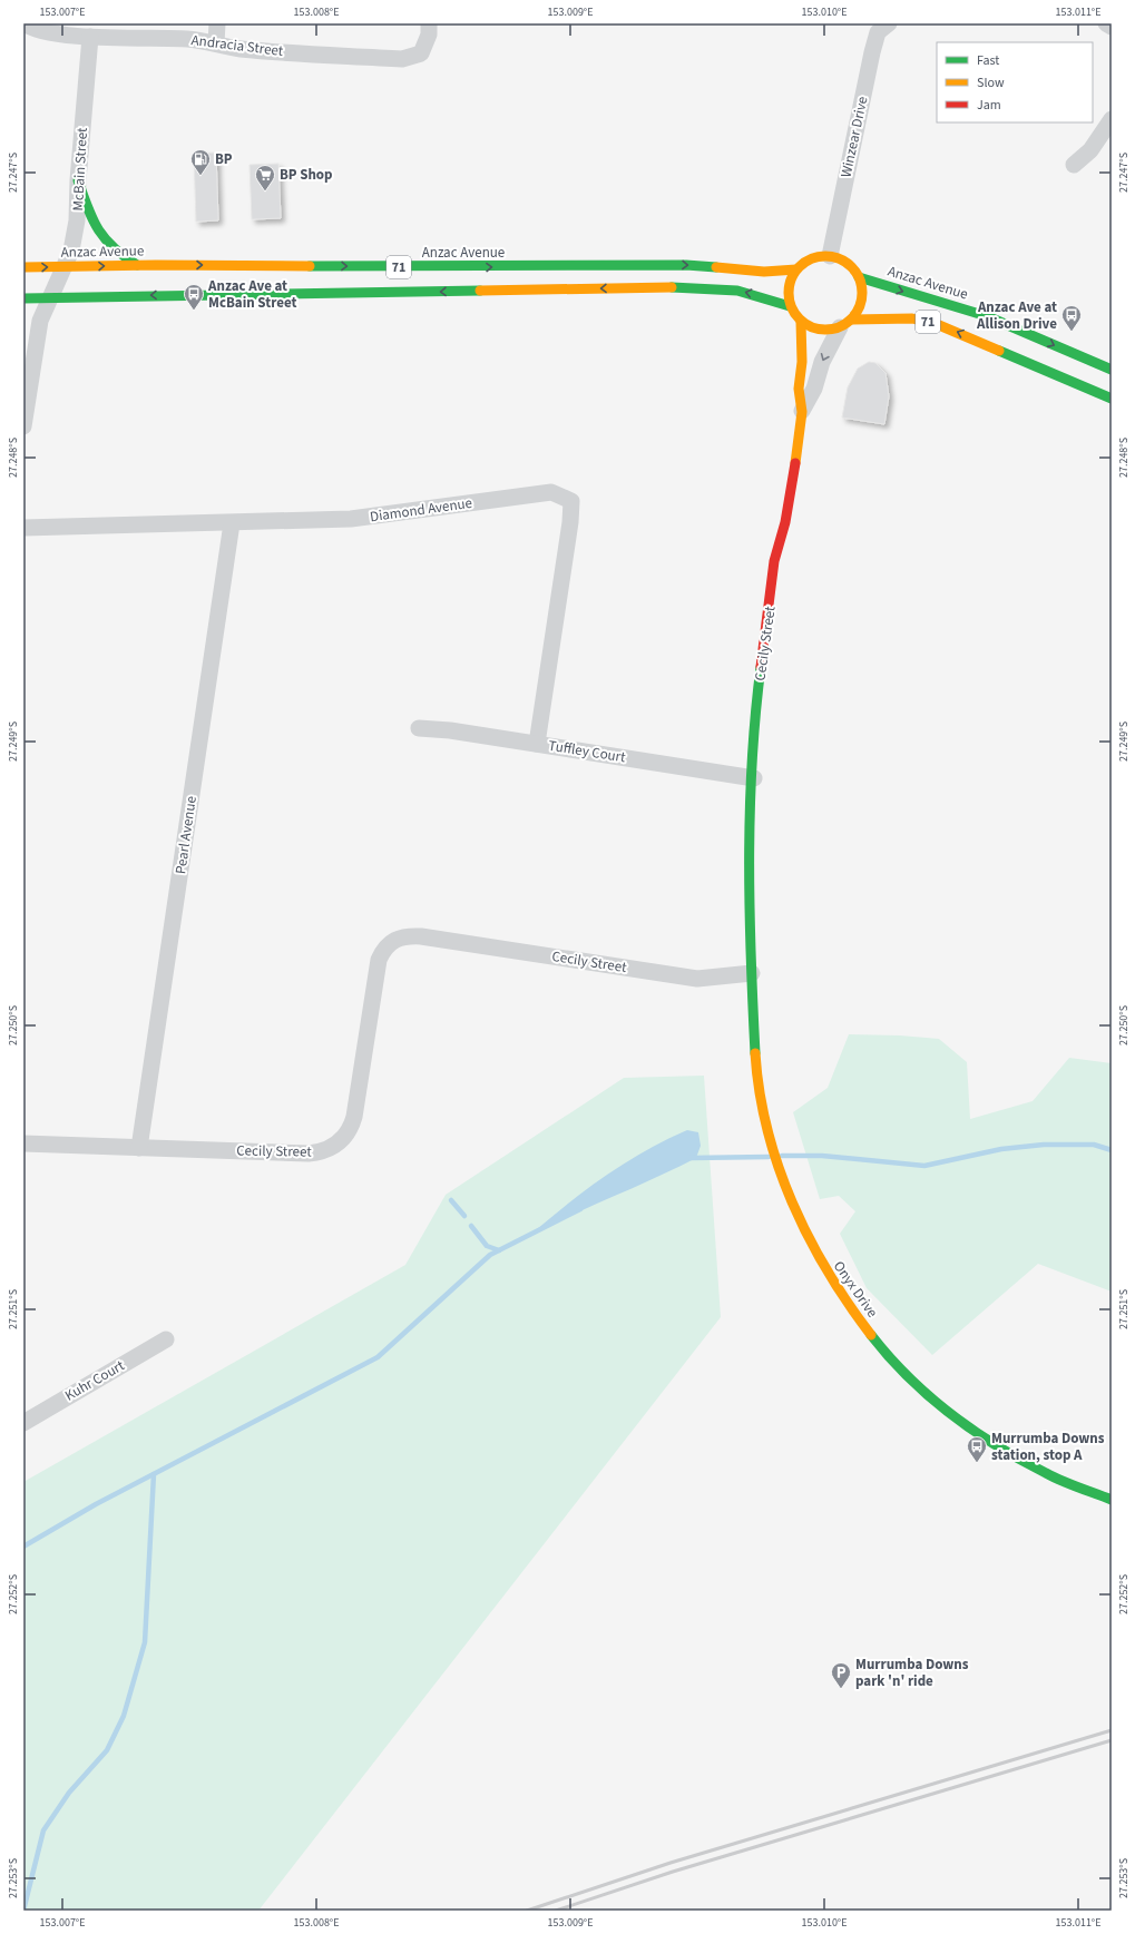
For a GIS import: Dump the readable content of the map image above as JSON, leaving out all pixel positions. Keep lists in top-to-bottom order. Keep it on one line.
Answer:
{"streets":{"main road":["Anzac Avenue","71","Cecily Street","Onyx Drive"],"street":["Andracia Street","Winzear Drive","McBain Street","Diamond Avenue","Tuffley Court","Pearl Avenue","Kuhr Court"]},"crossings":[["Andracia Street","McBain Street"],["Winzear Drive","Anzac Avenue"],["Winzear Drive","71"],["Winzear Drive","Cecily Street"],["McBain Street","Anzac Avenue"],["McBain Street","71"],["Anzac Avenue","71"],["Anzac Avenue","Cecily Street"],["71","Cecily Street"],["Diamond Avenue","Tuffley Court"],["Diamond Avenue","Pearl Avenue"],["Cecily Street","Tuffley Court"],["Cecily Street","Pearl Avenue"],["Cecily Street","Onyx Drive"]],"places":{"fuel station":["BP"],"supermarket":["BP Shop"],"bus stop":["Anzac Ave at McBain Street","Anzac Ave at Allison Drive","Murrumba Downs station, stop A"],"parking":["Murrumba Downs park 'n' ride"]},"legend":["Fast","Slow","Jam"],"coordinates":["153.007°E","153.008°E","153.009°E","153.010°E","153.011°E","27.247°S","27.248°S","27.249°S","27.250°S","27.251°S","27.252°S","27.253°S"]}
